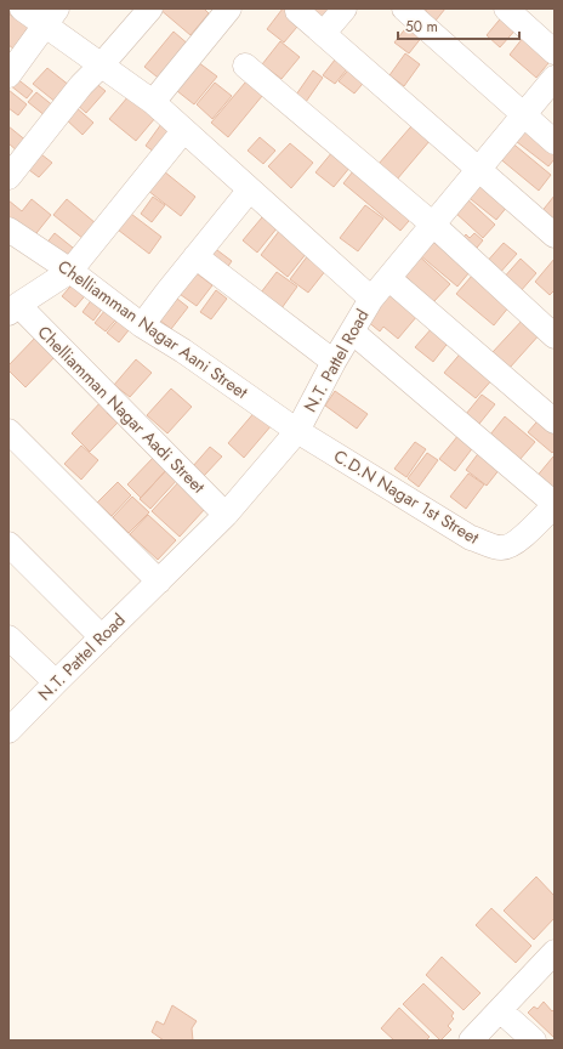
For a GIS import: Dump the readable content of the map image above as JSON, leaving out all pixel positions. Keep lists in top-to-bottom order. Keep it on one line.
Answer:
{"streets":{"street":["Chelliamman Nagar Aani Street","N.T. Pattel Road","Chelliamman Nagar Aadi Street","C.D.N Nagar 1st Street"]},"crossings":[["Chelliamman Nagar Aani Street","N.T. Pattel Road"],["Chelliamman Nagar Aani Street","C.D.N Nagar 1st Street"],["N.T. Pattel Road","Chelliamman Nagar Aadi Street"],["N.T. Pattel Road","C.D.N Nagar 1st Street"]],"scale_bar":"50 m"}
